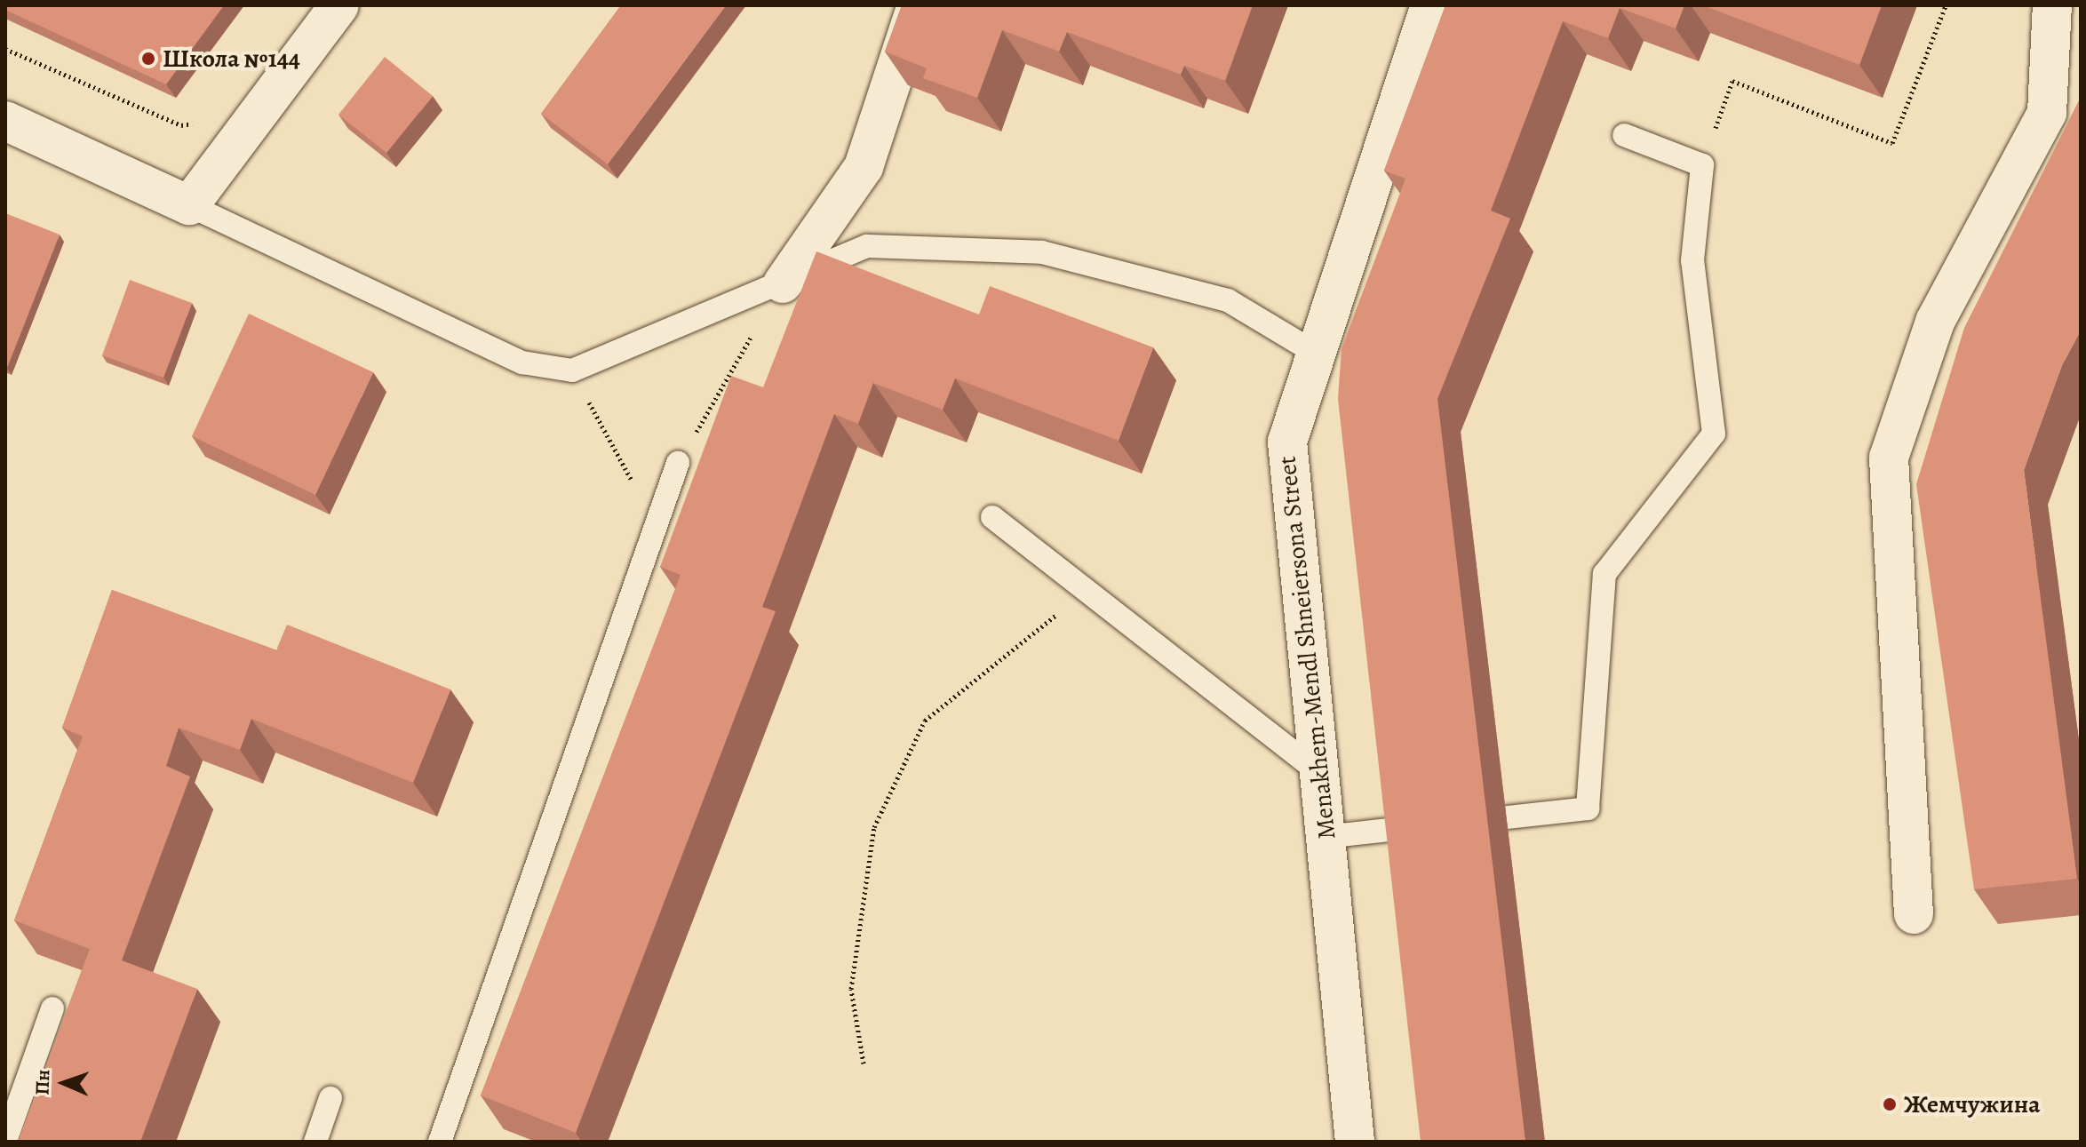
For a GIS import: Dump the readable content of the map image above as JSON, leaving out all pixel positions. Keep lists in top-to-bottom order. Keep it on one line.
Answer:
{"streets":{"street":["Menakhem-Mendl Shneiersona Street"]},"places":["Школа №144","Жемчужина"],"north":"left"}
